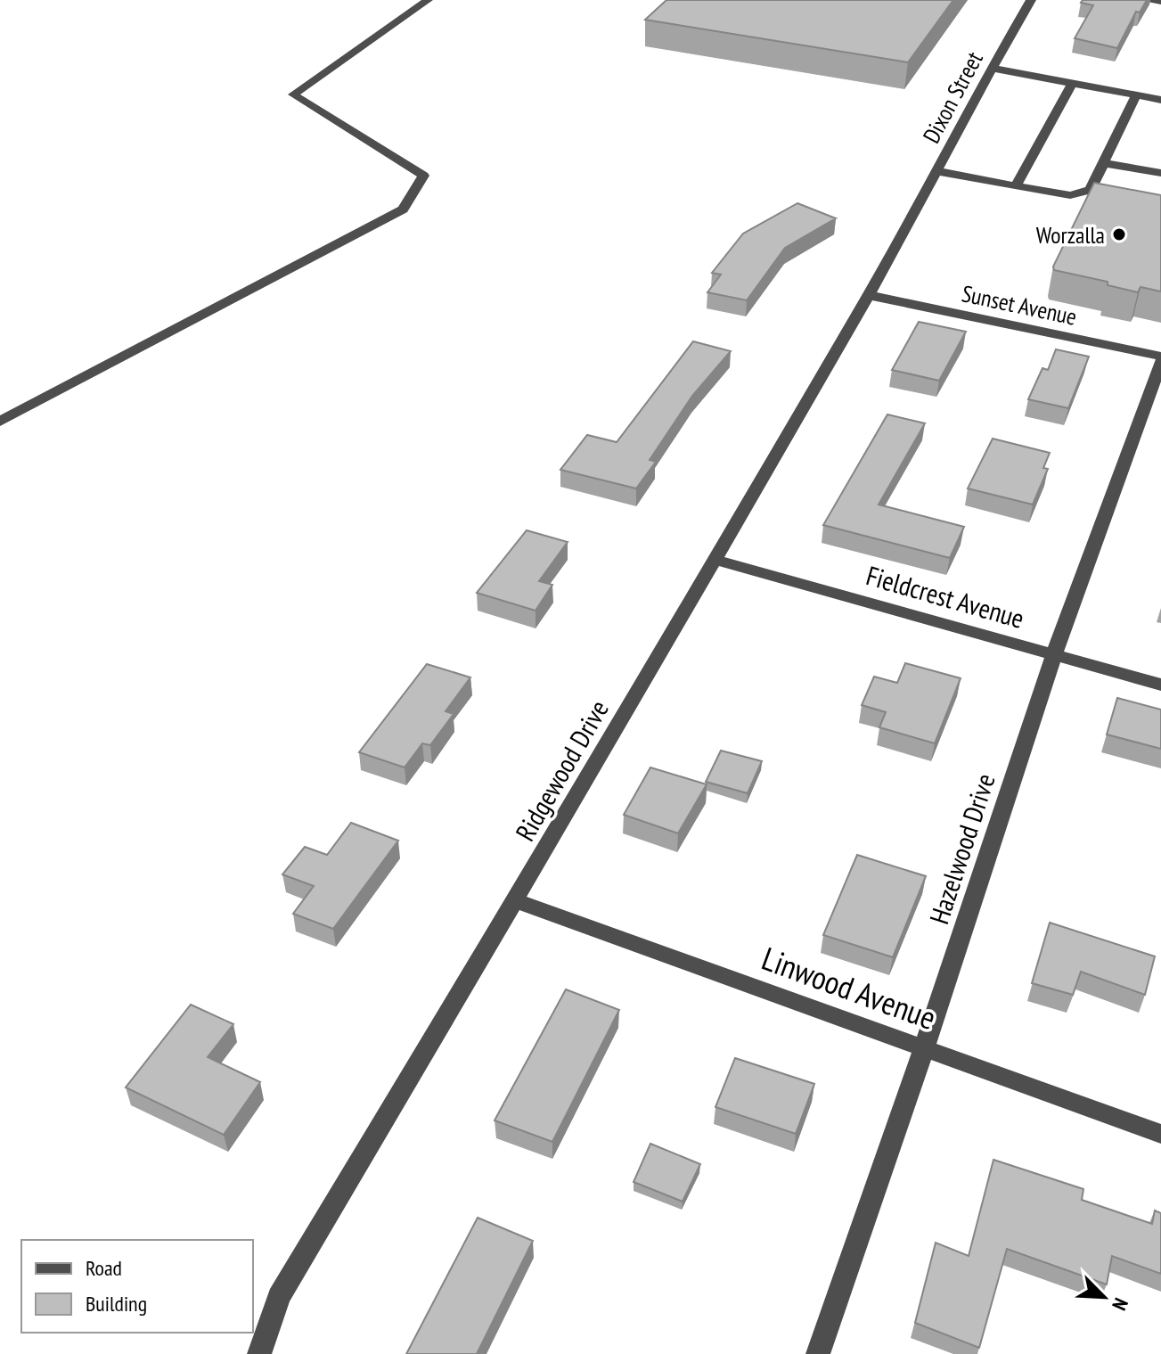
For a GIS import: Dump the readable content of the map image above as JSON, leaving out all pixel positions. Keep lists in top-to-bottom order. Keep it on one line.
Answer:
{"streets":{"street":["Dixon Street","Sunset Avenue","Fieldcrest Avenue","Ridgewood Drive","Hazelwood Drive","Linwood Avenue"]},"crossings":[["Dixon Street","Ridgewood Drive"],["Sunset Avenue","Ridgewood Drive"],["Fieldcrest Avenue","Ridgewood Drive"],["Fieldcrest Avenue","Hazelwood Drive"],["Ridgewood Drive","Linwood Avenue"],["Hazelwood Drive","Linwood Avenue"]],"places":["Worzalla"],"legend":["Road","Building"],"north":"bottom right"}
